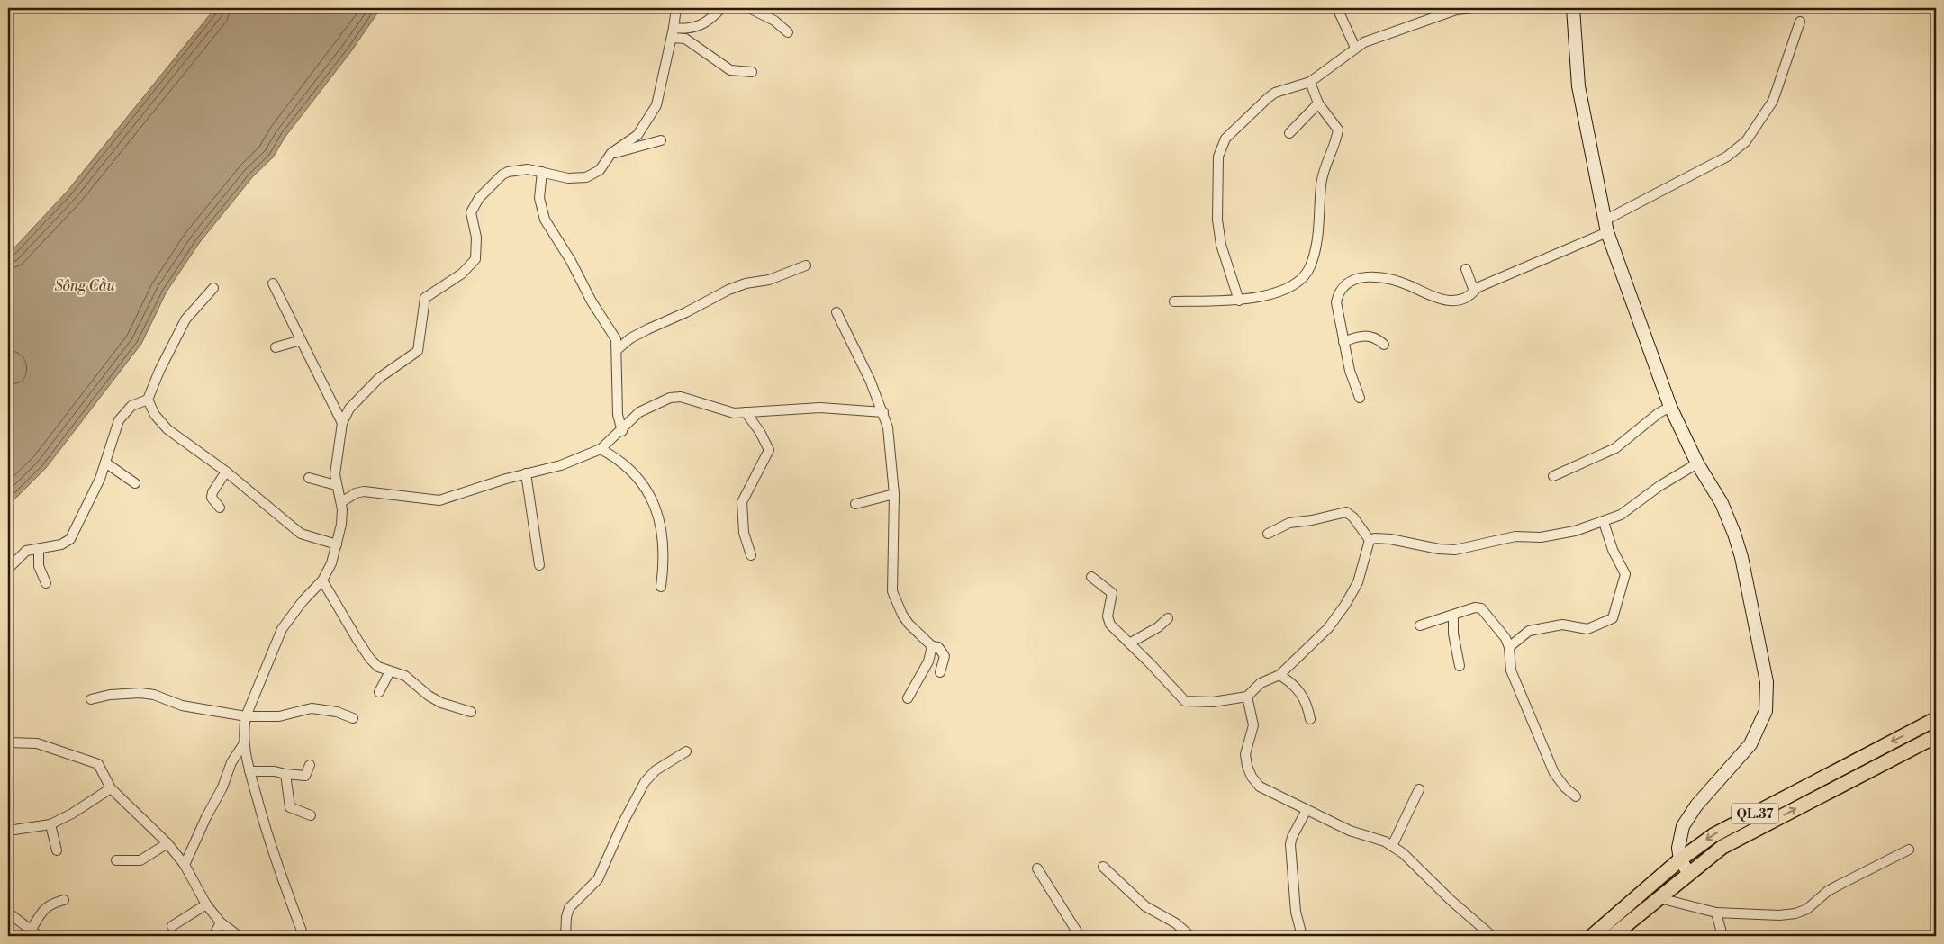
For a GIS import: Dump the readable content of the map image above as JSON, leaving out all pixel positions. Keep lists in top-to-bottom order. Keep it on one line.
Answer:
{"streets":{"main road":["QL.37"]},"water":["Sông Cầu"]}
